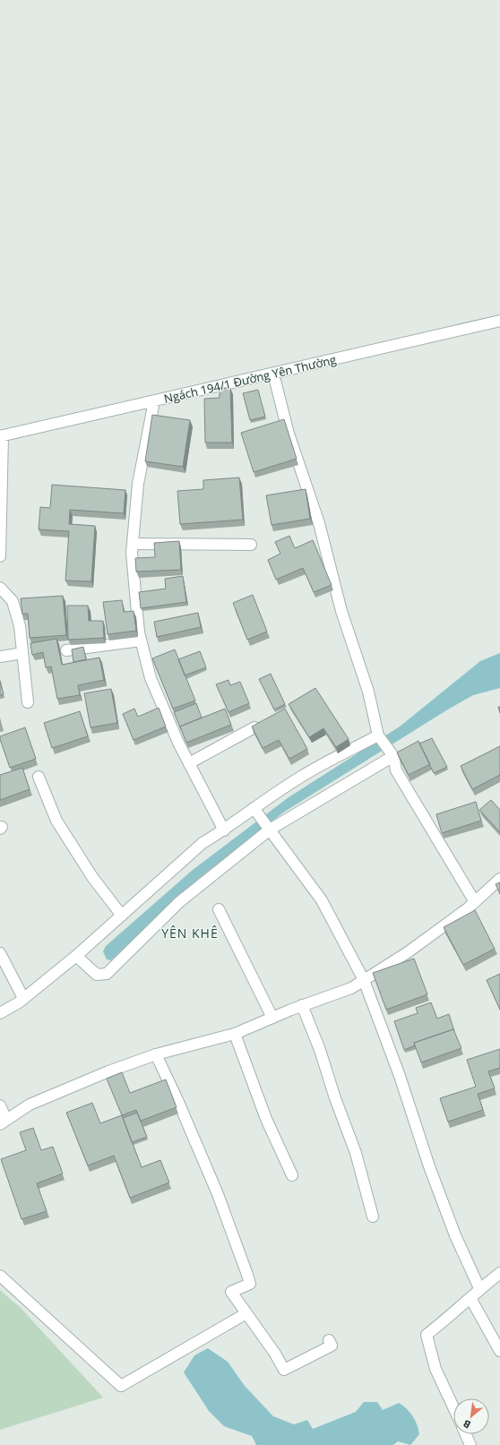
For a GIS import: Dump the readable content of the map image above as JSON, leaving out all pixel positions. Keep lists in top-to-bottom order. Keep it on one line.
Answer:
{"streets":{"street":["Ngách 194/1 Đường Yên Thường"]},"districts":["YÊN KHÊ"],"north":"bottom left"}
